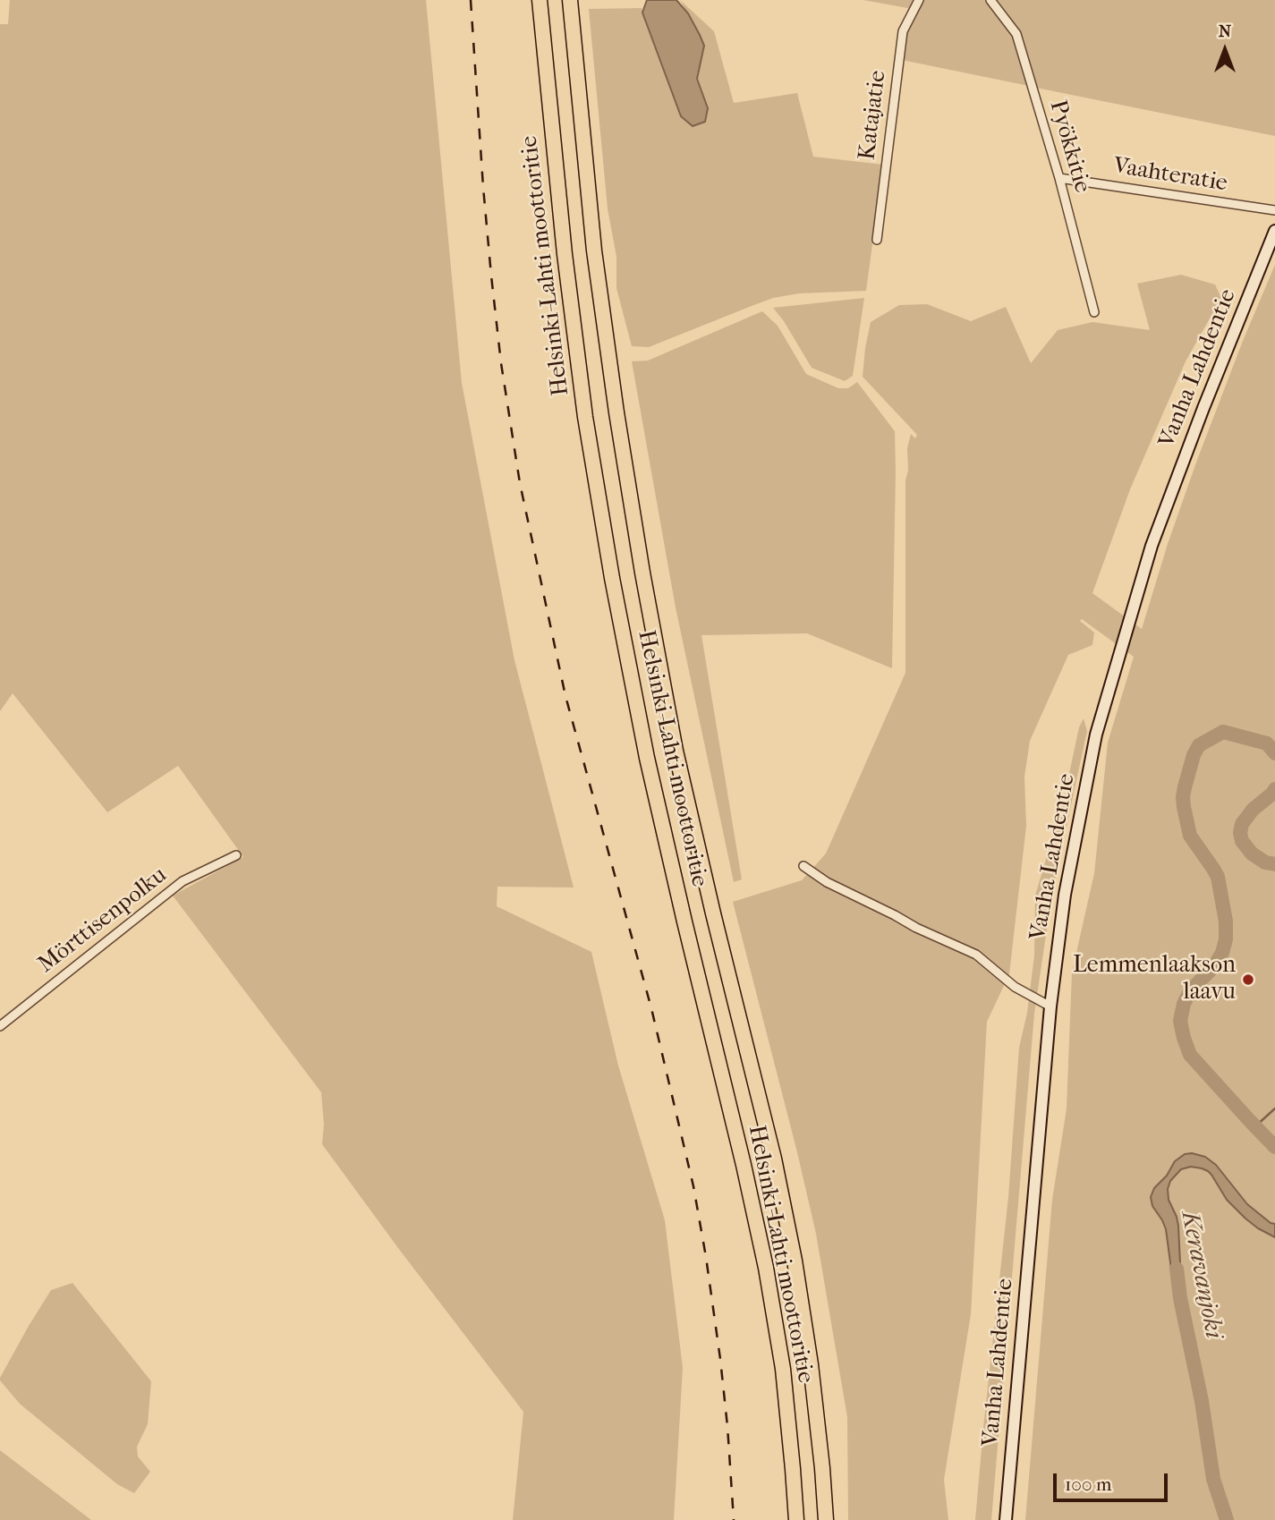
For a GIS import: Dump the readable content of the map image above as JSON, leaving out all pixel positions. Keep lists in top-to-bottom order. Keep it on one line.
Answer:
{"streets":{"highway":["Helsinki-Lahti moottoritie"],"main road":["Vanha Lahdentie"],"street":["Katajatie","Pyökkitie","Vaahteratie","Mörttisenpolku"]},"crossings":[["Pyökkitie","Vaahteratie"]],"water":["Keravanjoki"],"places":["Lemmenlaakson laavu"],"scale_bar":"100 m","north":"top"}
